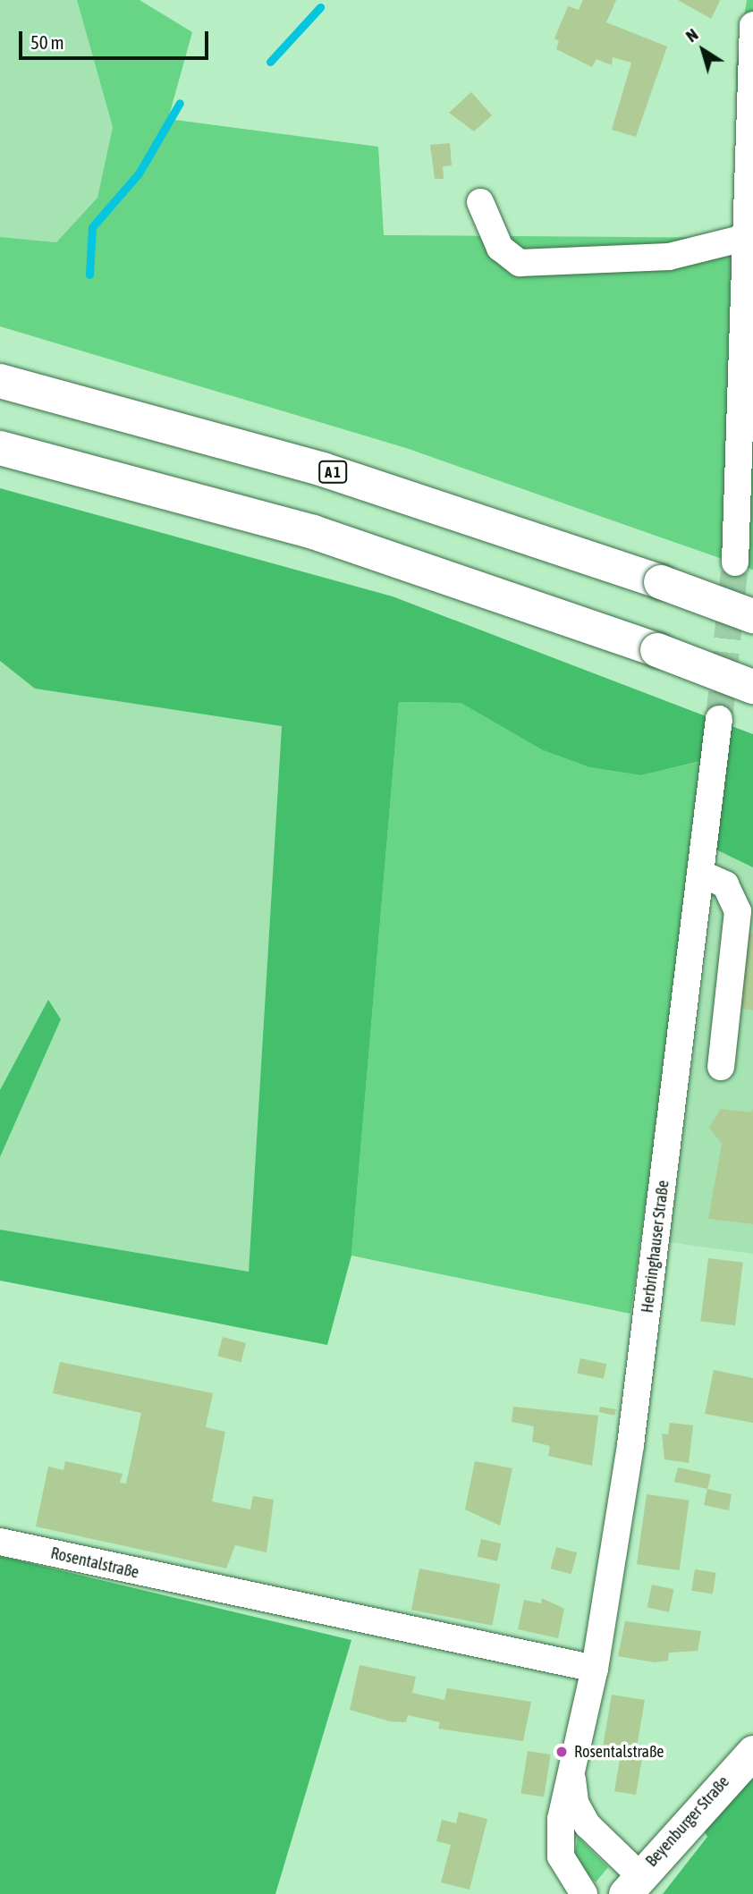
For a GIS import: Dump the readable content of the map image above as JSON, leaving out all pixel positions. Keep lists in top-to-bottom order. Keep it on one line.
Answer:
{"streets":{"highway":["A 1"],"main road":["Beyenburger Straße"],"street":["Herbringhauser Straße","Rosentalstraße"]},"crossings":[["Herbringhauser Straße","Rosentalstraße"],["Herbringhauser Straße","Beyenburger Straße"]],"places":["Rosentalstraße"],"scale_bar":"50 m","north":"top left"}
